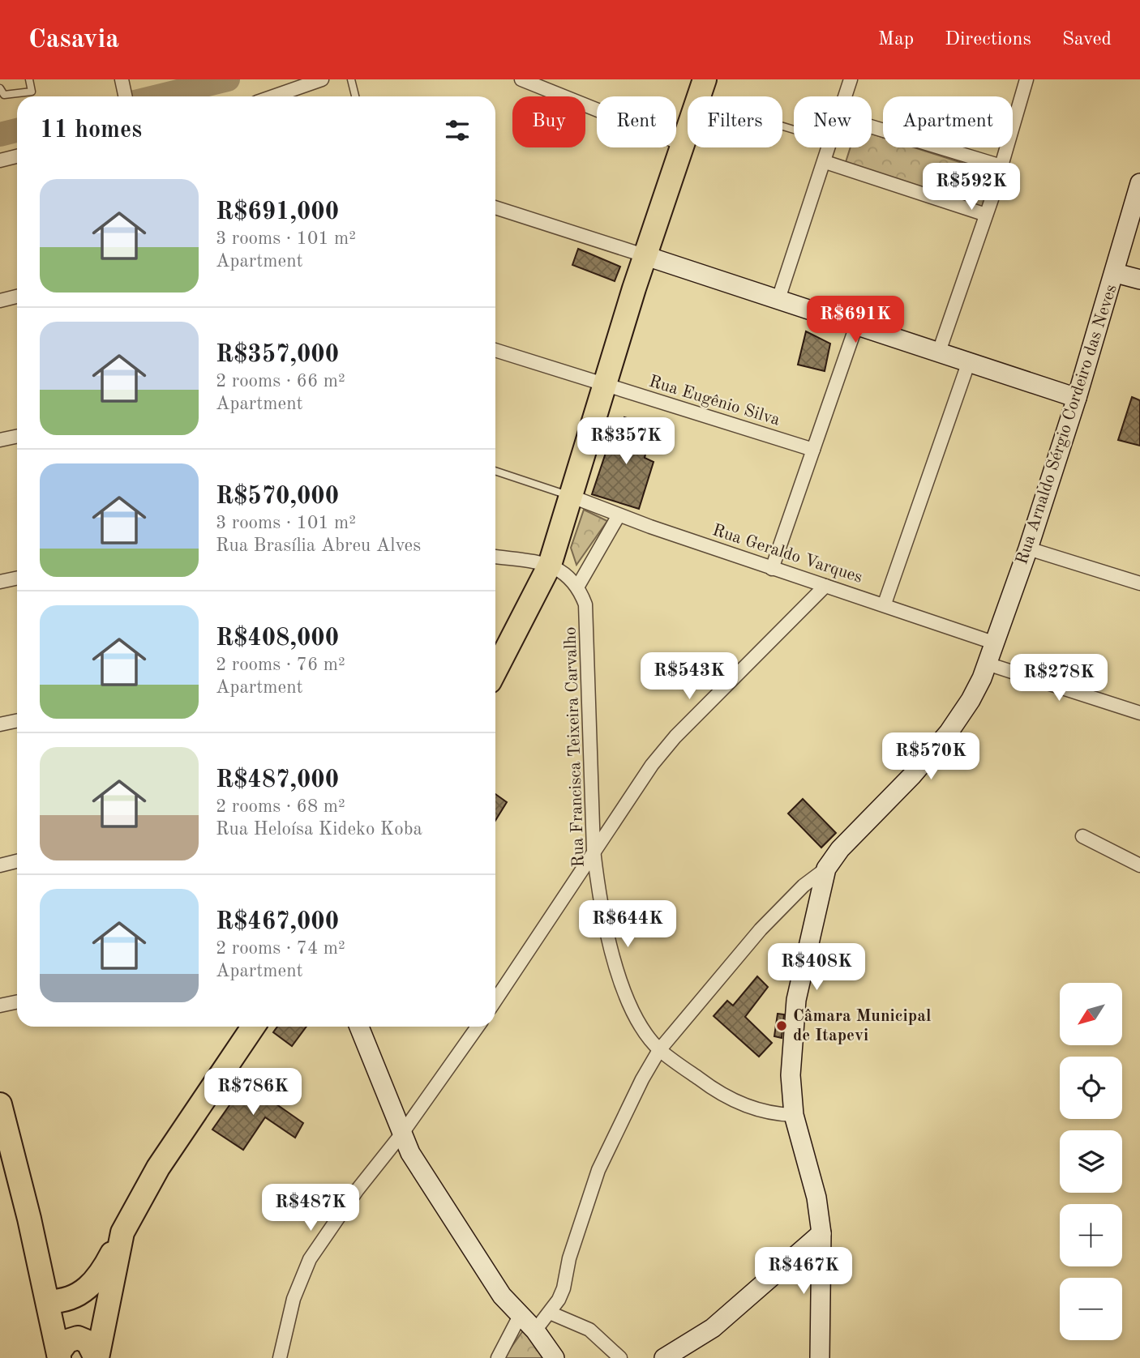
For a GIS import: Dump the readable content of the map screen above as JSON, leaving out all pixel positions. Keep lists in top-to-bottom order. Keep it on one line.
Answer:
{"streets":{"street":["Rua Eugênio Silva","Rua Arnaldo Sérgio Cordeiro das Neves","Rua Geraldo Varques","Rua Francisca Teixeira Carvalho"]},"crossings":[["Rua Arnaldo Sérgio Cordeiro das Neves","Rua Geraldo Varques"]],"places":["Câmara Municipal de Itapevi"],"north":"bottom left","page":{"header":"Casavia","nav":["Map","Directions","Saved"],"chip":["Buy","Rent","Filters","New","Apartment"],"heading":"11 homes","price":["R$592K","R$691K","R$357K","R$543K","R$278K","R$570K","R$644K","R$408K","R$786K","R$487K","R$467K"],"list":[{"name":"R$691,000","note":"3 rooms · 101 m² · Apartment"},{"name":"R$357,000","note":"2 rooms · 66 m² · Apartment"},{"name":"R$570,000","note":"3 rooms · 101 m² · Rua Brasília Abreu Alves"},{"name":"R$408,000","note":"2 rooms · 76 m² · Apartment"},{"name":"R$487,000","note":"2 rooms · 68 m² · Rua Heloísa Kideko Koba"},{"name":"R$467,000","note":"2 rooms · 74 m² · Apartment"}],"map_buttons":["+","−"]}}
